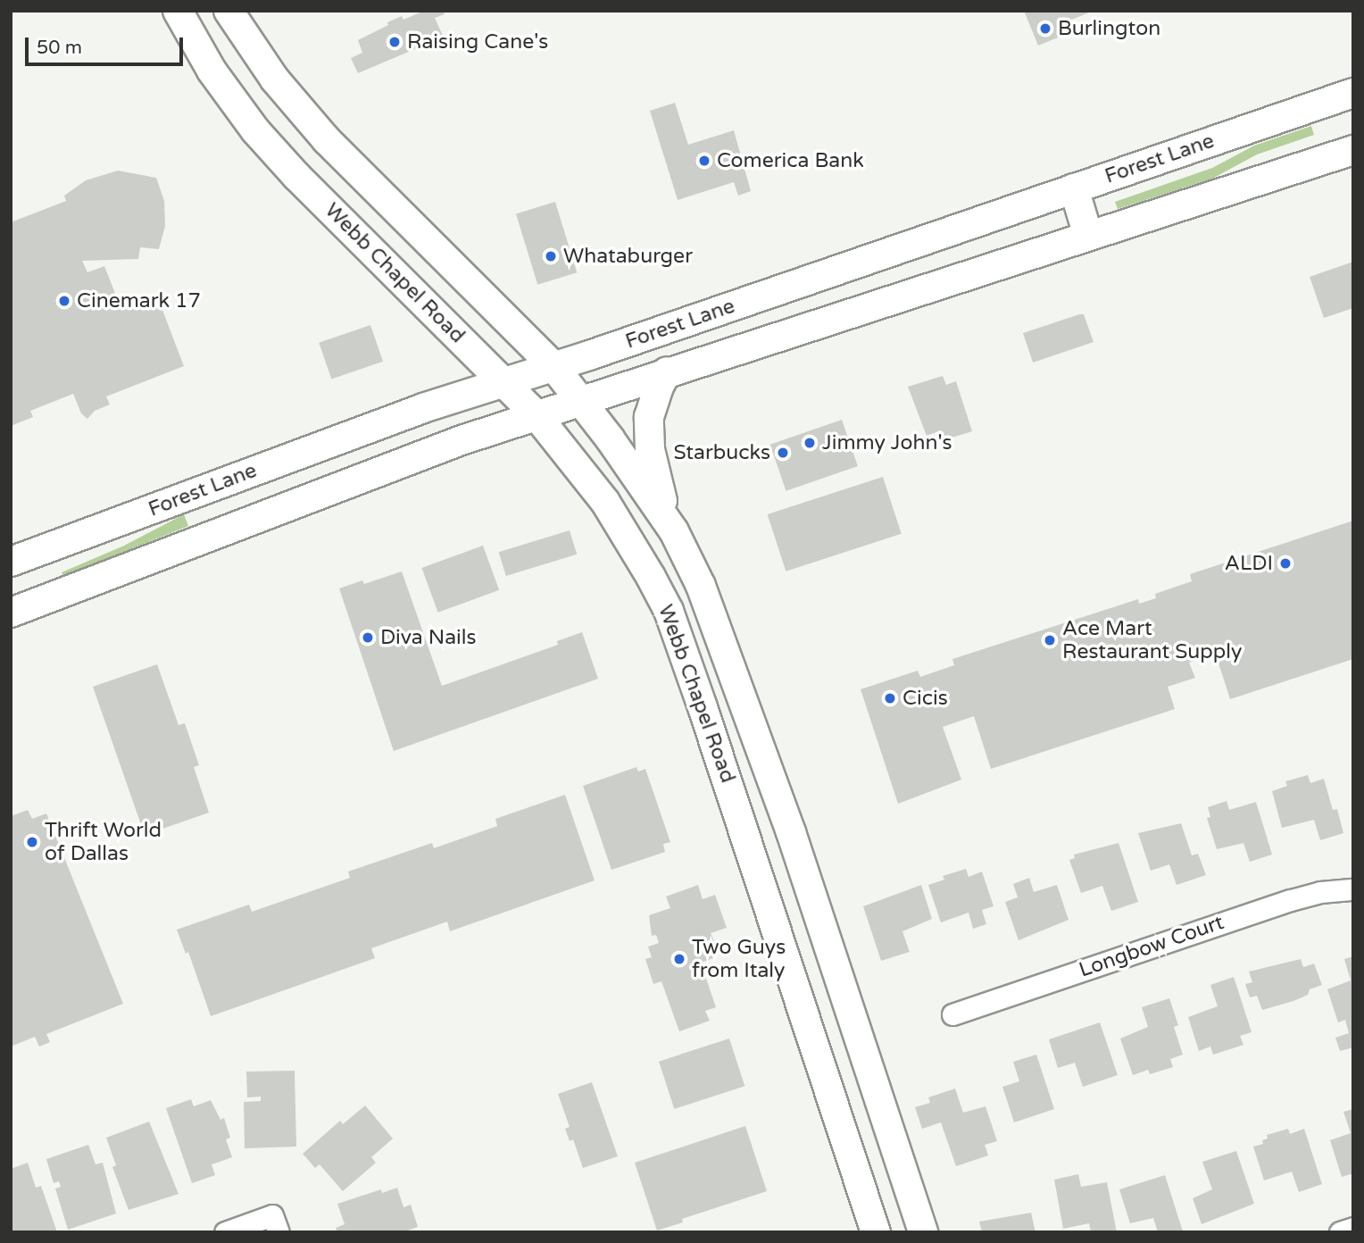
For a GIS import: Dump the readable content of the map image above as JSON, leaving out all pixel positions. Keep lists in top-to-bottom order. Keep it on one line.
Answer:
{"streets":{"main road":["Forest Lane","Webb Chapel Road"],"street":["Longbow Court"]},"crossings":[["Forest Lane","Webb Chapel Road"]],"places":["Burlington","Raising Cane's","Comerica Bank","Whataburger","Cinemark 17","Jimmy John's","Starbucks","ALDI","Diva Nails","Ace Mart Restaurant Supply","Cicis","Thrift World of Dallas","Two Guys from Italy"],"scale_bar":"50 m"}
